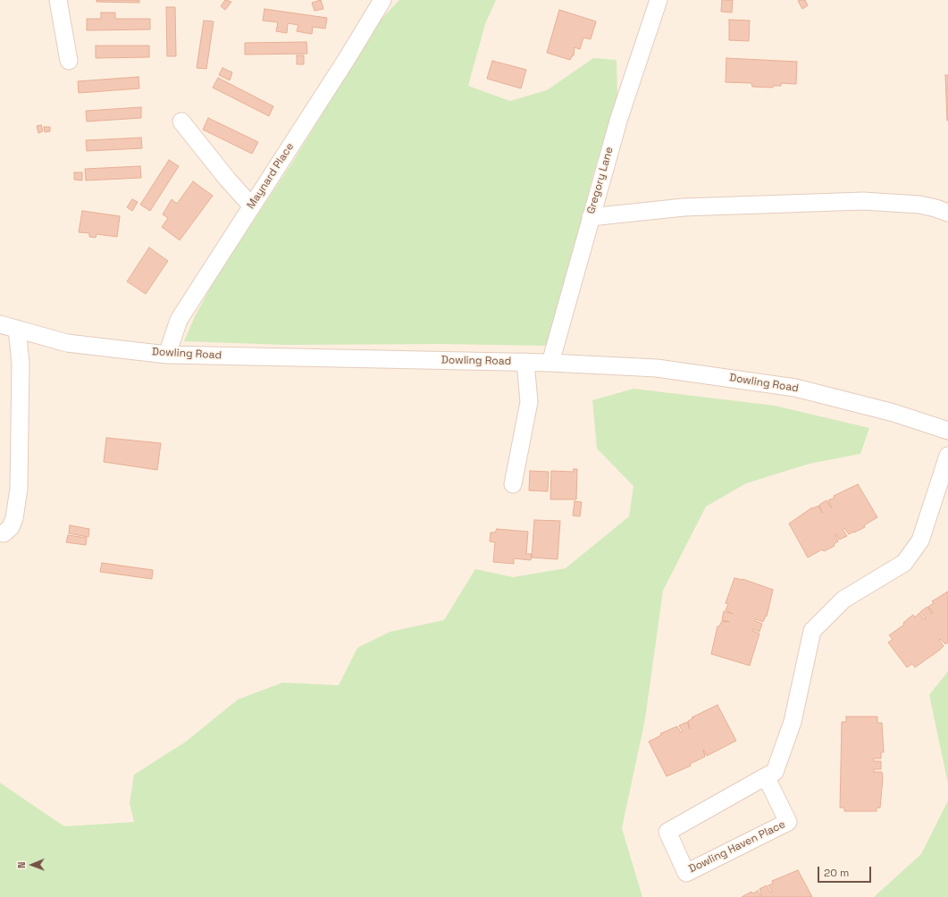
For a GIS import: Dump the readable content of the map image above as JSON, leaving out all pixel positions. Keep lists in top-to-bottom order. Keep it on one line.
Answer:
{"streets":{"street":["Maynard Place","Gregory Lane","Dowling Road","Dowling Haven Place"]},"crossings":[["Maynard Place","Dowling Road"],["Gregory Lane","Dowling Road"]],"scale_bar":"20 m","north":"left"}
